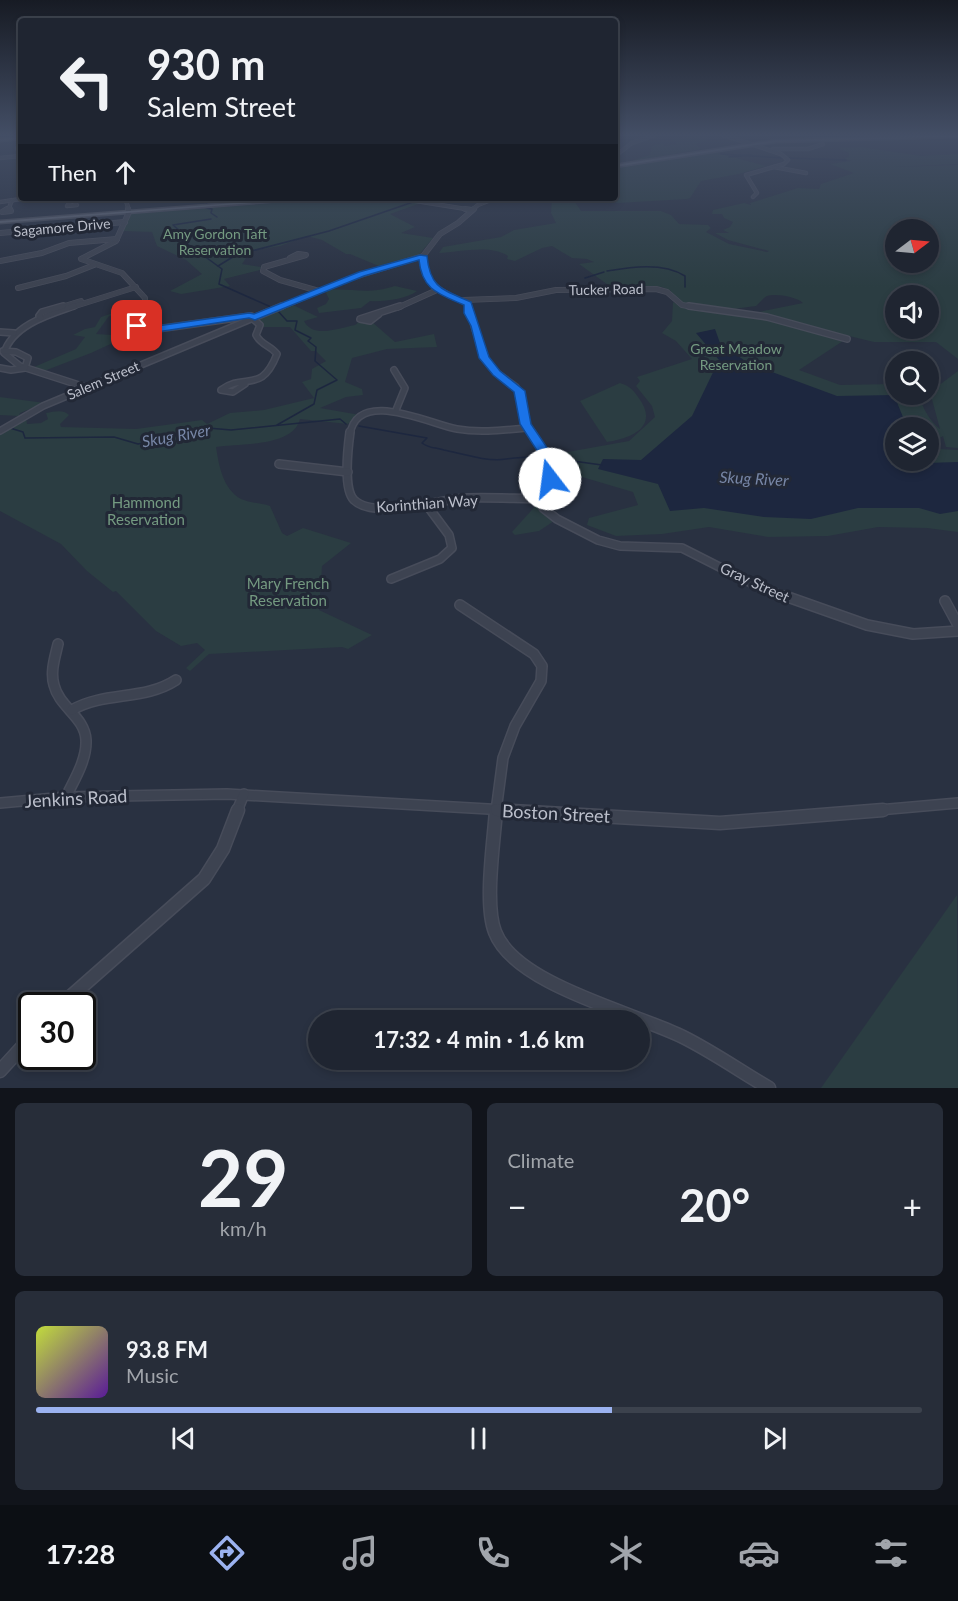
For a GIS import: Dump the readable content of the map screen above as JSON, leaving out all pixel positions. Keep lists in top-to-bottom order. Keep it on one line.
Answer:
{"streets":{"street":["Sagamore Drive","Tucker Road","Salem Street","Korinthian Way","Gray Street","Jenkins Road","Boston Street"]},"crossings":[["Korinthian Way","Gray Street"],["Jenkins Road","Boston Street"]],"water":["Skug River"],"parks":["Amy Gordon Taft Reservation","Great Meadow Reservation","Hammond Reservation","Mary French Reservation"],"north":"right","page":{"turn":["930 m","Salem Street"],"then":"Then","limit":"30","trip":"17:32 · 4 min · 1.6 km","tile":[["29","km/h"],"Climate"],"heat":["−","20°","+"],"song":["93.8 FM","Music"],"tabs":"17:28"}}
